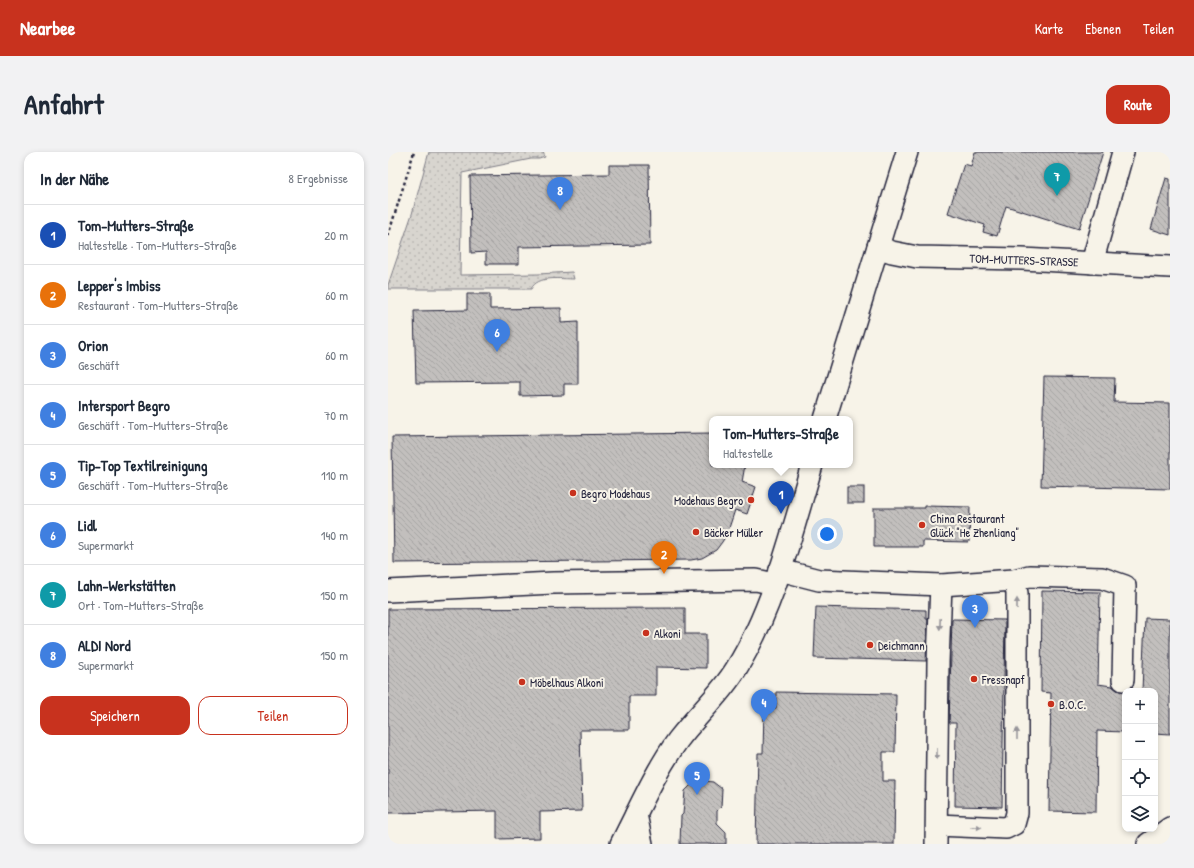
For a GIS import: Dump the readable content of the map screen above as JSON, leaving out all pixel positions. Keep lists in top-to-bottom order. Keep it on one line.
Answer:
{"streets":{"street":["TOM-MUTTERS-STRASSE"]},"places":["Begro Modehaus","Modehaus Begro","China Restaurant Glück \"He Zhenliang\"","Bäcker Müller","Alkoni","Deichmann","Fressnapf","Möbelhaus Alkoni","B.O.C."],"page":{"header":"Nearbee","nav":["Karte","Ebenen","Teilen"],"title":"Anfahrt","buttons":["Route",["Speichern","Teilen"]],"heading":["In der Nähe","8 Ergebnisse"],"pins":["7","8","6","1","2","3","4","5"],"list":[{"mark":"1","name":"Tom-Mutters-Straße","note":"Haltestelle · Tom-Mutters-Straße","value":"20 m"},{"mark":"2","name":"Lepper's Imbiss","note":"Restaurant · Tom-Mutters-Straße","value":"60 m"},{"mark":"3","name":"Orion","note":"Geschäft","value":"60 m"},{"mark":"4","name":"Intersport Begro","note":"Geschäft · Tom-Mutters-Straße","value":"70 m"},{"mark":"5","name":"Tip-Top Textilreinigung","note":"Geschäft · Tom-Mutters-Straße","value":"110 m"},{"mark":"6","name":"Lidl","note":"Supermarkt","value":"140 m"},{"mark":"7","name":"Lahn-Werkstätten","note":"Ort · Tom-Mutters-Straße","value":"150 m"},{"mark":"8","name":"ALDI Nord","note":"Supermarkt","value":"150 m"}],"popup":["Tom-Mutters-Straße","Haltestelle"],"map_buttons":["+","−"]}}
